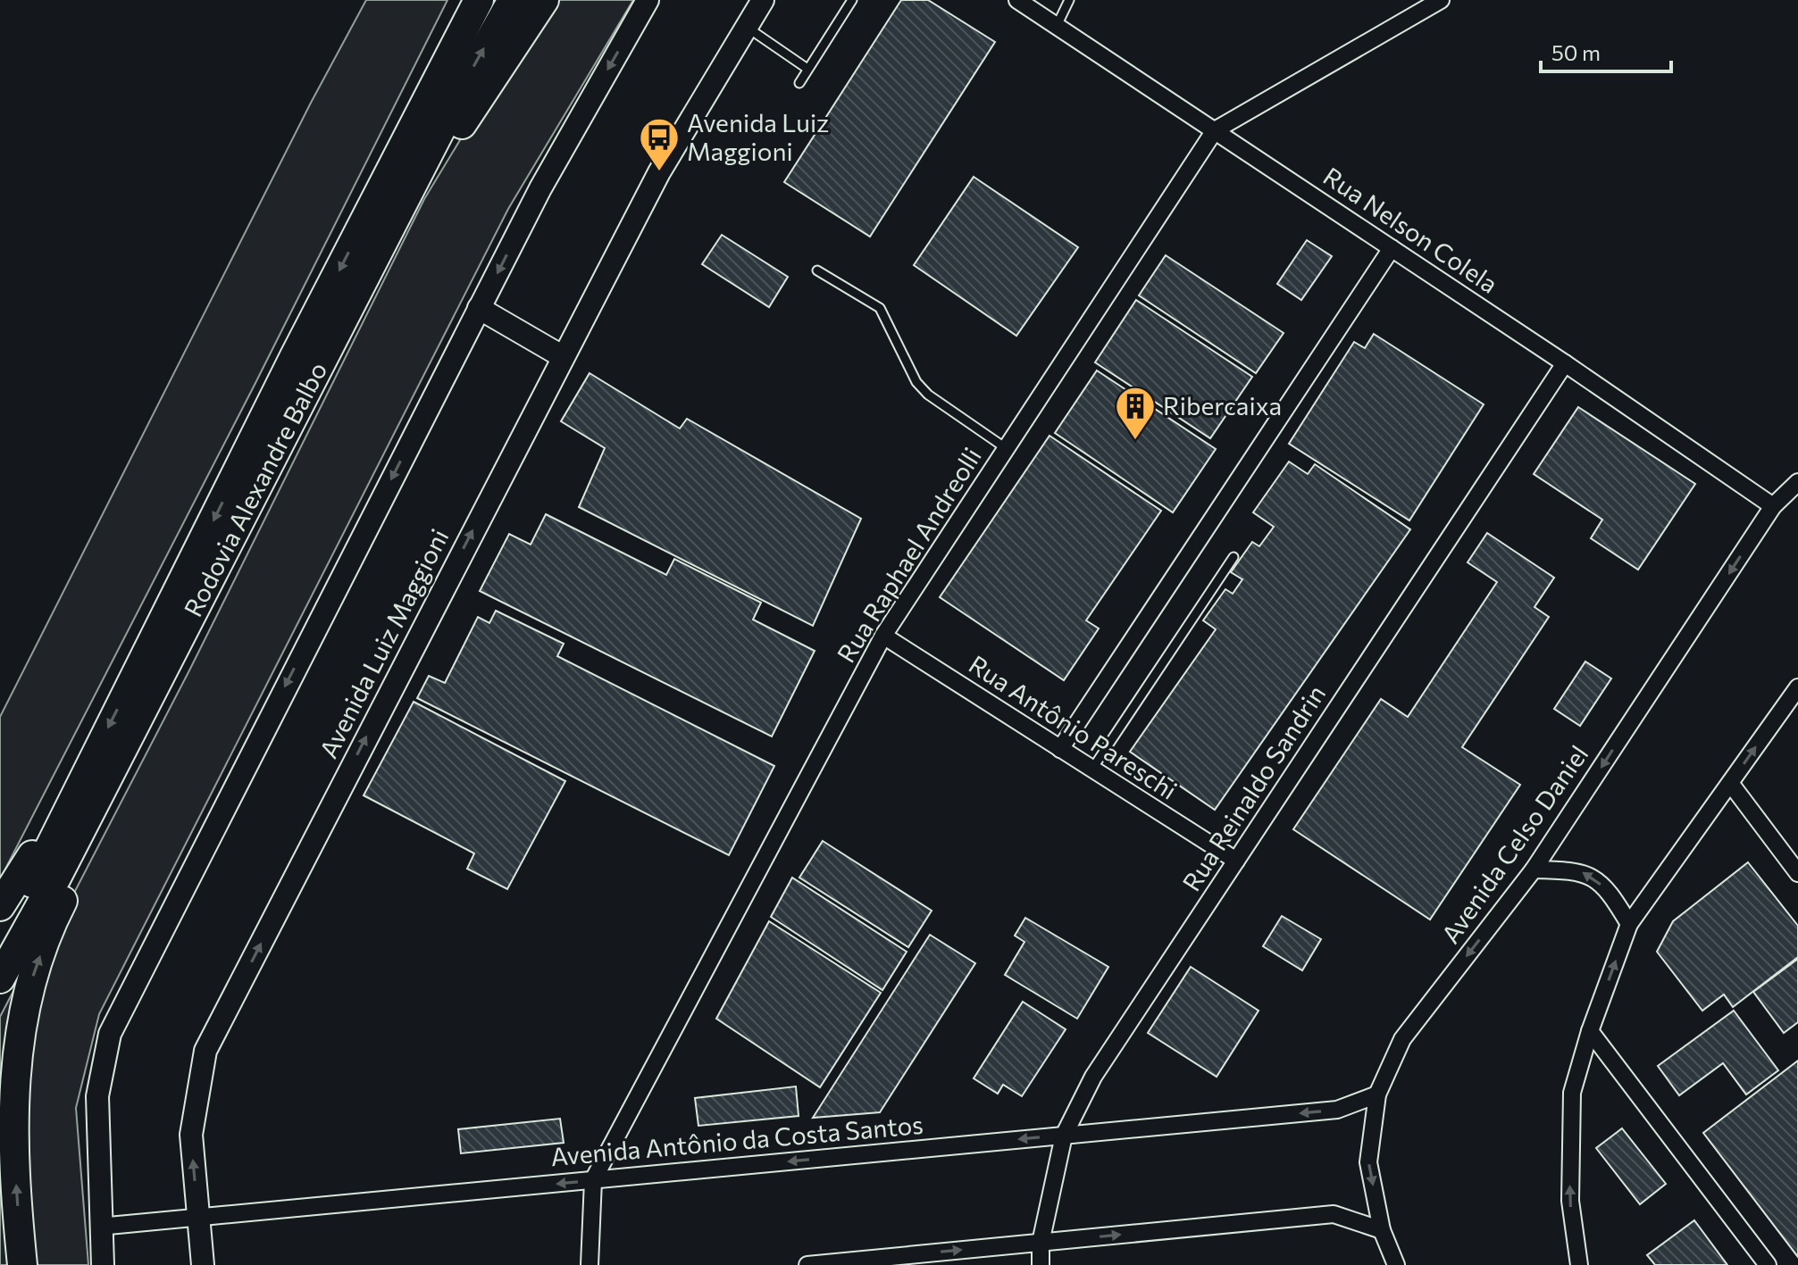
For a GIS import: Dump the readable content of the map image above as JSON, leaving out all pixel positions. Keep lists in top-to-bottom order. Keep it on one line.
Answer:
{"streets":{"highway":["Rodovia Alexandre Balbo"],"street":["Rua Nelson Colela","Rua Raphael Andreolli","Avenida Luiz Maggioni","Rua Antônio Pareschi","Rua Reinaldo Sandrin","Avenida Celso Daniel","Avenida Antônio da Costa Santos"]},"crossings":[["Rua Nelson Colela","Rua Raphael Andreolli"],["Rua Nelson Colela","Rua Reinaldo Sandrin"],["Rua Nelson Colela","Avenida Celso Daniel"],["Rua Raphael Andreolli","Rua Antônio Pareschi"],["Rua Raphael Andreolli","Avenida Antônio da Costa Santos"],["Avenida Luiz Maggioni","Avenida Antônio da Costa Santos"],["Rua Antônio Pareschi","Rua Reinaldo Sandrin"],["Rua Reinaldo Sandrin","Avenida Antônio da Costa Santos"],["Avenida Celso Daniel","Avenida Antônio da Costa Santos"]],"places":{"bus stop":["Avenida Luiz Maggioni"],"building":["Ribercaixa"]},"scale_bar":"50 m"}
